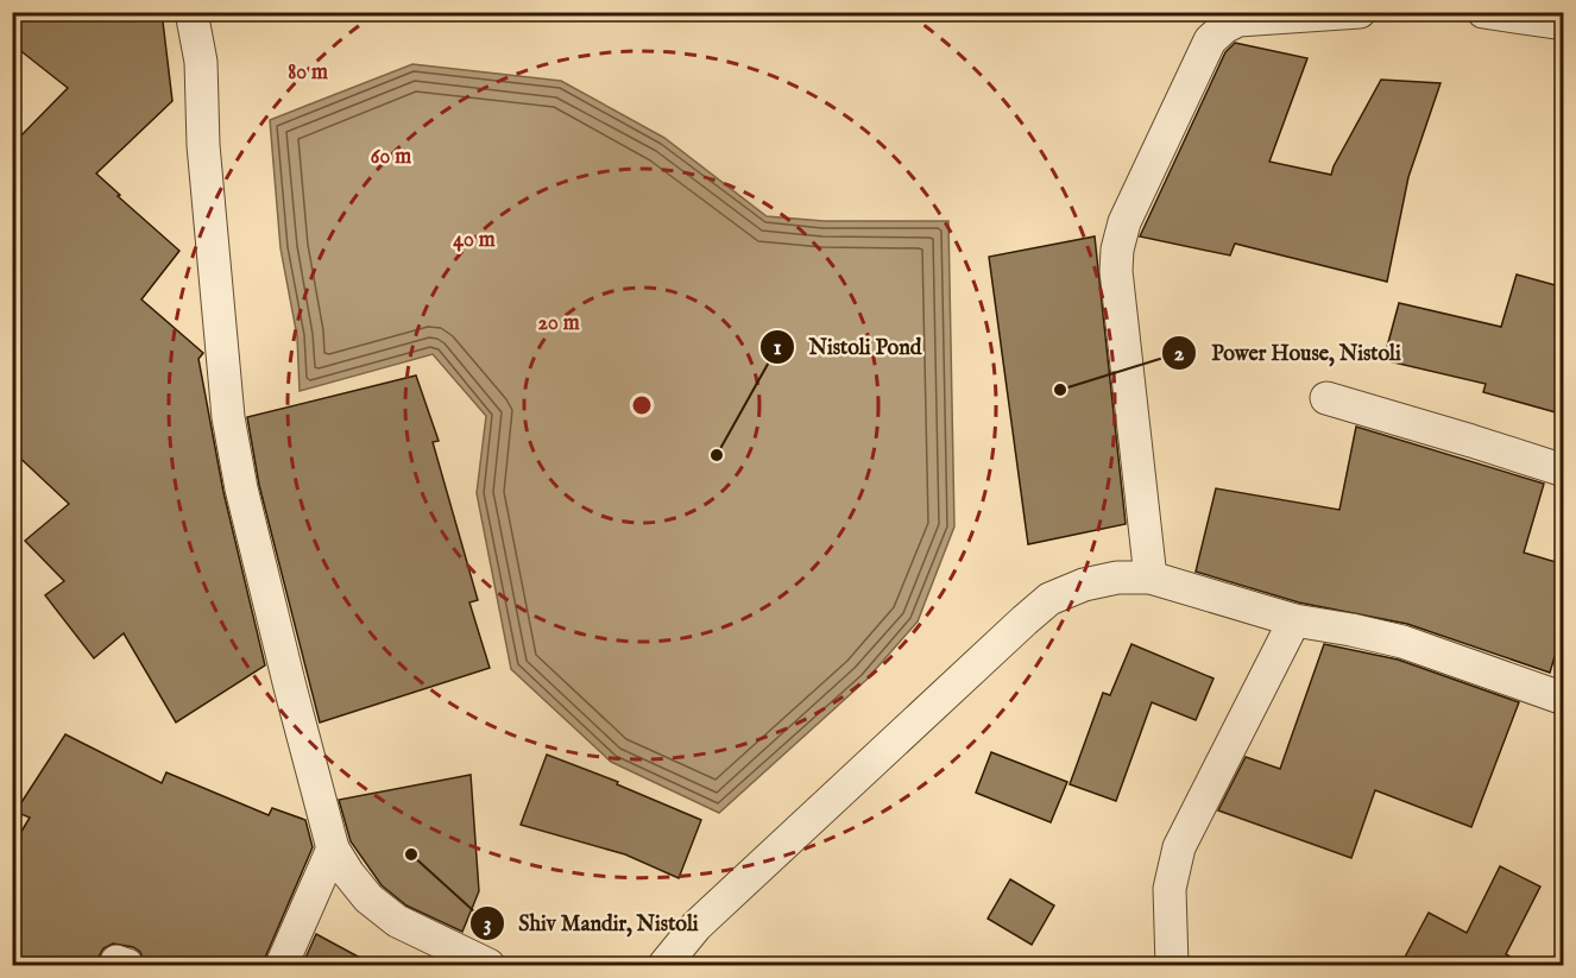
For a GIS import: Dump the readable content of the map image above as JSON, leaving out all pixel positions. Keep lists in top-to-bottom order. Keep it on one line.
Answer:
{"places":["Power House, Nistoli","Nistoli Pond","Shiv Mandir, Nistoli"],"rings":["80 m","60 m","40 m","20 m"]}
